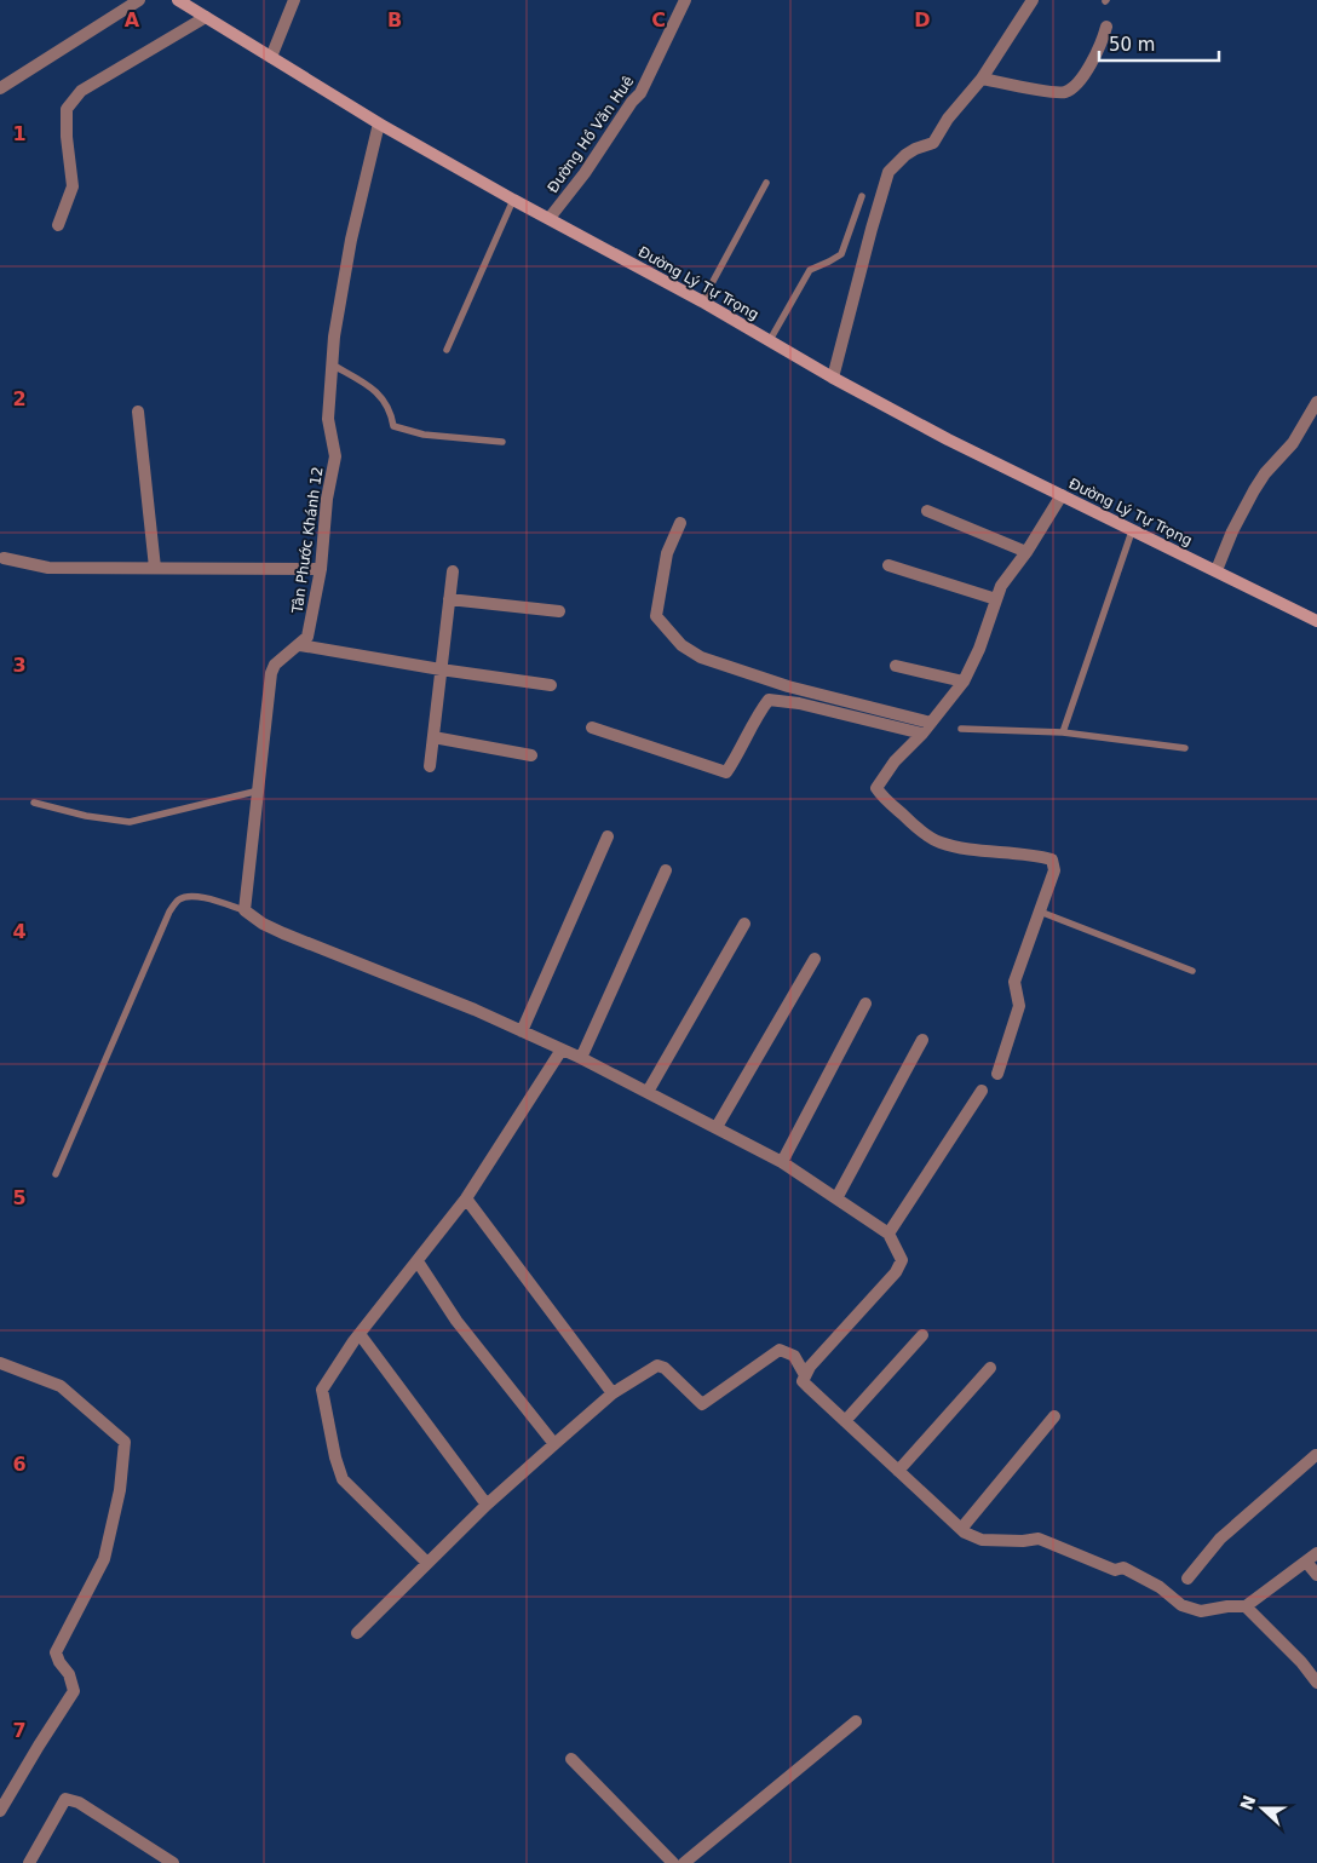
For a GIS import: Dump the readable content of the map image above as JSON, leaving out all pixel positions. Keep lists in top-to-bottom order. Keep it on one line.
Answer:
{"streets":{"main road":["Đường Lý Tự Trọng"],"street":["Đường Hồ Văn Huê","Tân Phước Khánh 12"]},"crossings":[["Đường Hồ Văn Huê","Đường Lý Tự Trọng"],["Đường Lý Tự Trọng","Tân Phước Khánh 12"]],"scale_bar":"50 m","north":"left","grid":{"columns":["A","B","C","D"],"rows":["1","2","3","4","5","6","7"]}}
